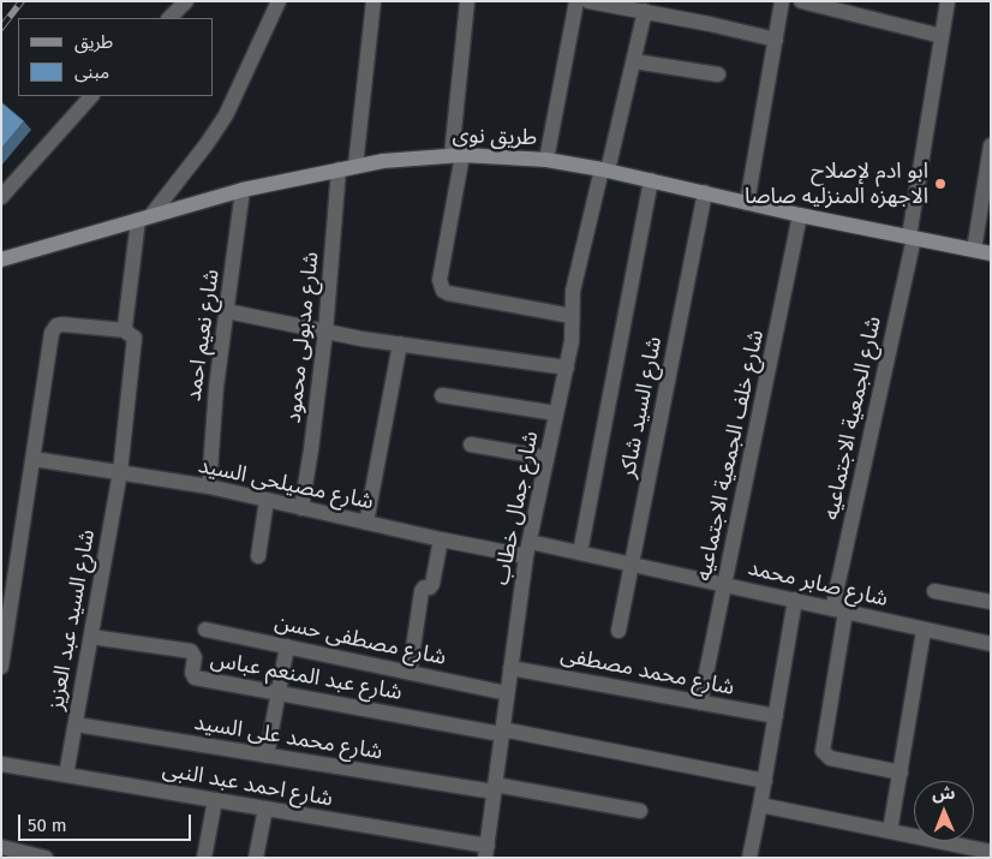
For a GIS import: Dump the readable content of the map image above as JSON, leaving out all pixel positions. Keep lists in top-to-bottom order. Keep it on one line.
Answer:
{"streets":{"street":["طريق نوى","شارع نعيم احمد","شارع مدبولى محمود","شارع السيد شاكر","شارع الجمعية الاجتماعيه","شارع خلف الجمعية الاجتماعيه","شارع مصيلحى السيد","شارع جمال خطاب","شارع صابر محمد","شارع السيد عبد العزيز","شارع مصطفى حسن","شارع محمد مصطفى","شارع عبد المنعم عباس","شارع محمد على السيد","شارع احمد عبد النبى"]},"crossings":[["طريق نوى","شارع نعيم احمد"],["طريق نوى","شارع مدبولى محمود"],["طريق نوى","شارع السيد شاكر"],["طريق نوى","شارع الجمعية الاجتماعيه"],["طريق نوى","شارع خلف الجمعية الاجتماعيه"],["طريق نوى","شارع جمال خطاب"],["شارع نعيم احمد","شارع مصيلحى السيد"],["شارع مدبولى محمود","شارع مصيلحى السيد"],["شارع السيد شاكر","شارع صابر محمد"],["شارع الجمعية الاجتماعيه","شارع صابر محمد"],["شارع خلف الجمعية الاجتماعيه","شارع صابر محمد"],["شارع خلف الجمعية الاجتماعيه","شارع محمد مصطفى"],["شارع مصيلحى السيد","شارع جمال خطاب"],["شارع مصيلحى السيد","شارع صابر محمد"],["شارع مصيلحى السيد","شارع السيد عبد العزيز"],["شارع جمال خطاب","شارع صابر محمد"],["شارع جمال خطاب","شارع مصطفى حسن"],["شارع جمال خطاب","شارع محمد مصطفى"],["شارع جمال خطاب","شارع عبد المنعم عباس"],["شارع جمال خطاب","شارع محمد على السيد"],["شارع جمال خطاب","شارع احمد عبد النبى"],["شارع السيد عبد العزيز","شارع عبد المنعم عباس"],["شارع السيد عبد العزيز","شارع محمد على السيد"],["شارع السيد عبد العزيز","شارع احمد عبد النبى"]],"places":["ابو ادم لإصلاح الاجهزه المنزليه صاصا"],"legend":["طريق","مبنى"],"scale_bar":"50 m","north":"top"}
